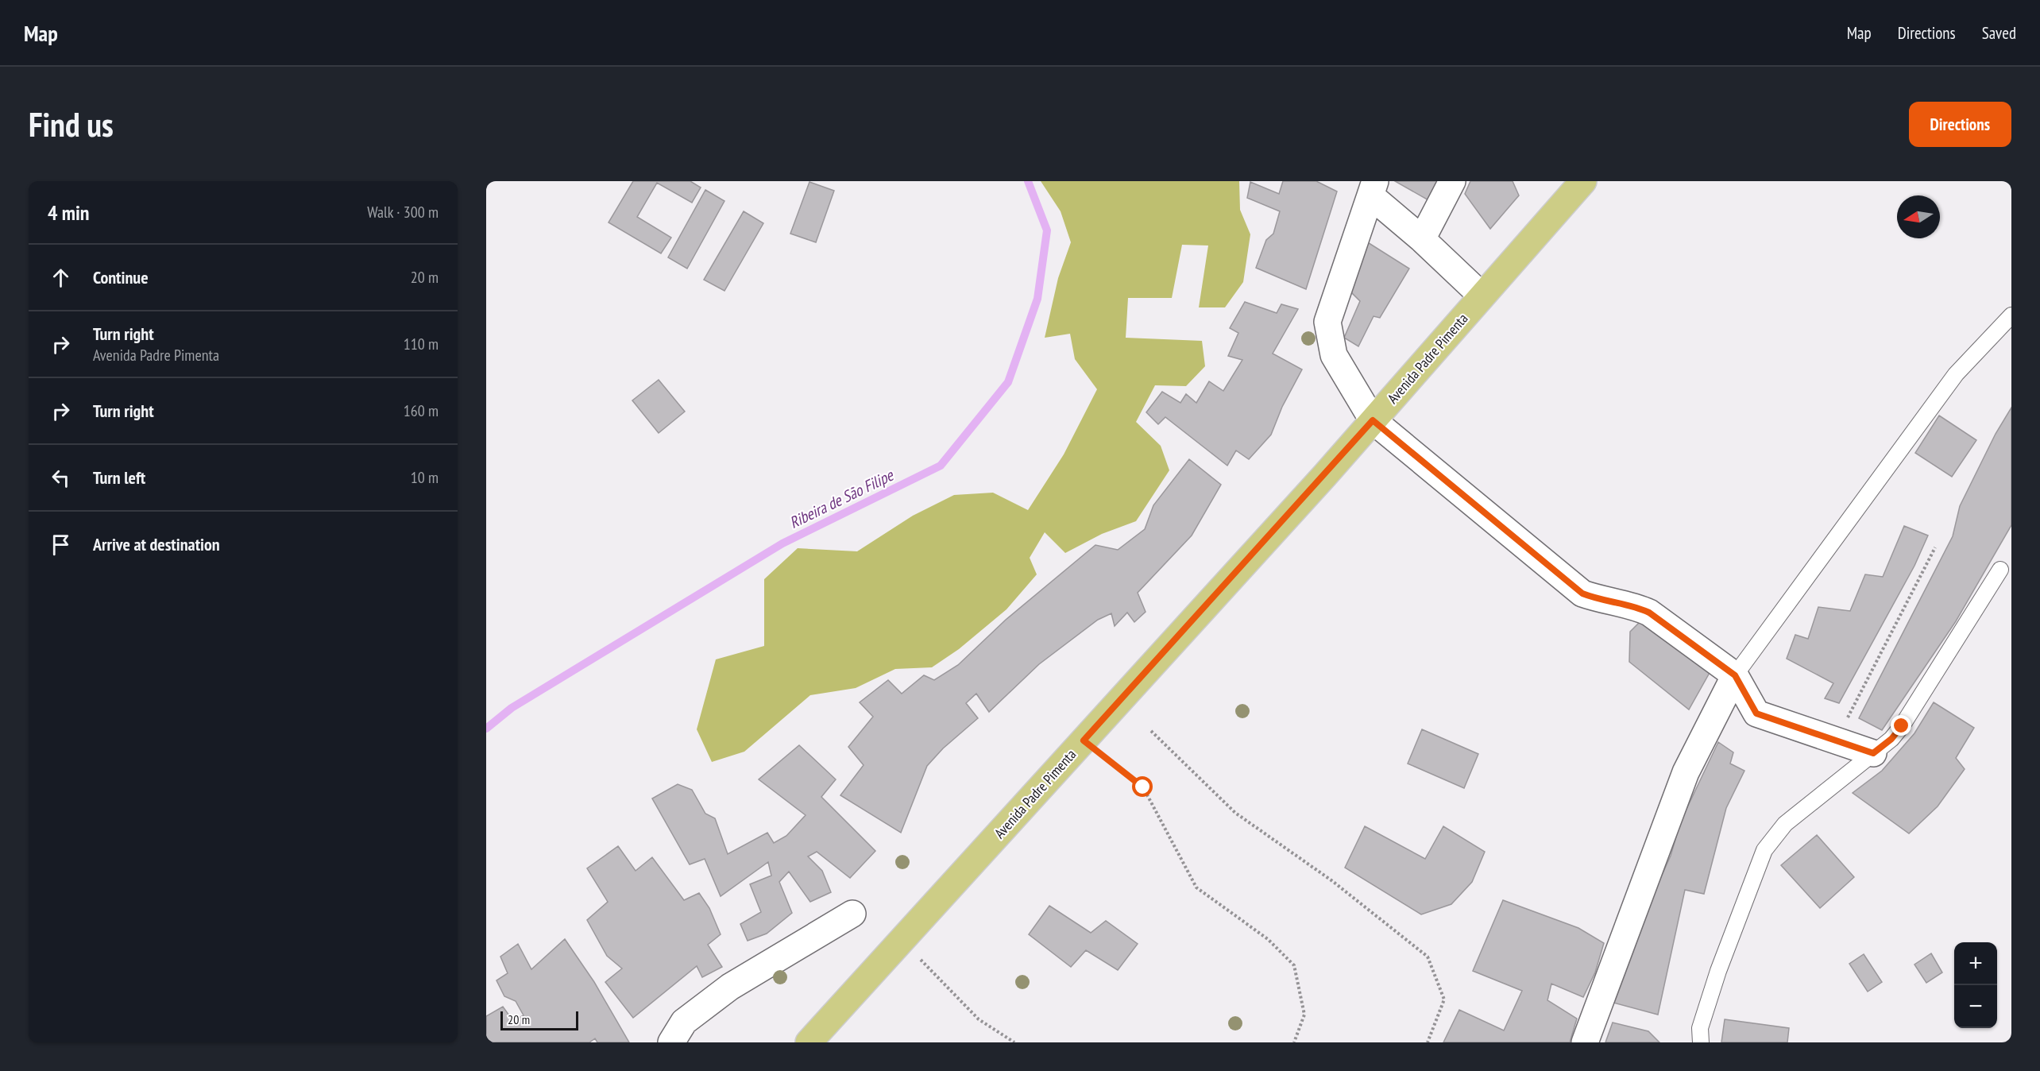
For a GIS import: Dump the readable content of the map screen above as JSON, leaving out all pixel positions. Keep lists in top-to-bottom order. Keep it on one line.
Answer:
{"streets":{"main road":["Avenida Padre Pimenta"]},"water":["Ribeira de São Filipe"],"scale_bar":"20 m","north":"left","page":{"header":"Map","nav":["Map","Directions","Saved"],"buttons":"Directions","title":"Find us","heading":["4 min","Walk · 300 m"],"list":[["Continue","20 m"],["Turn right","Avenida Padre Pimenta","110 m"],["Turn right","160 m"],["Turn left","10 m"],"Arrive at destination"],"map_buttons":["+","−"],"scale":"20 m"}}
